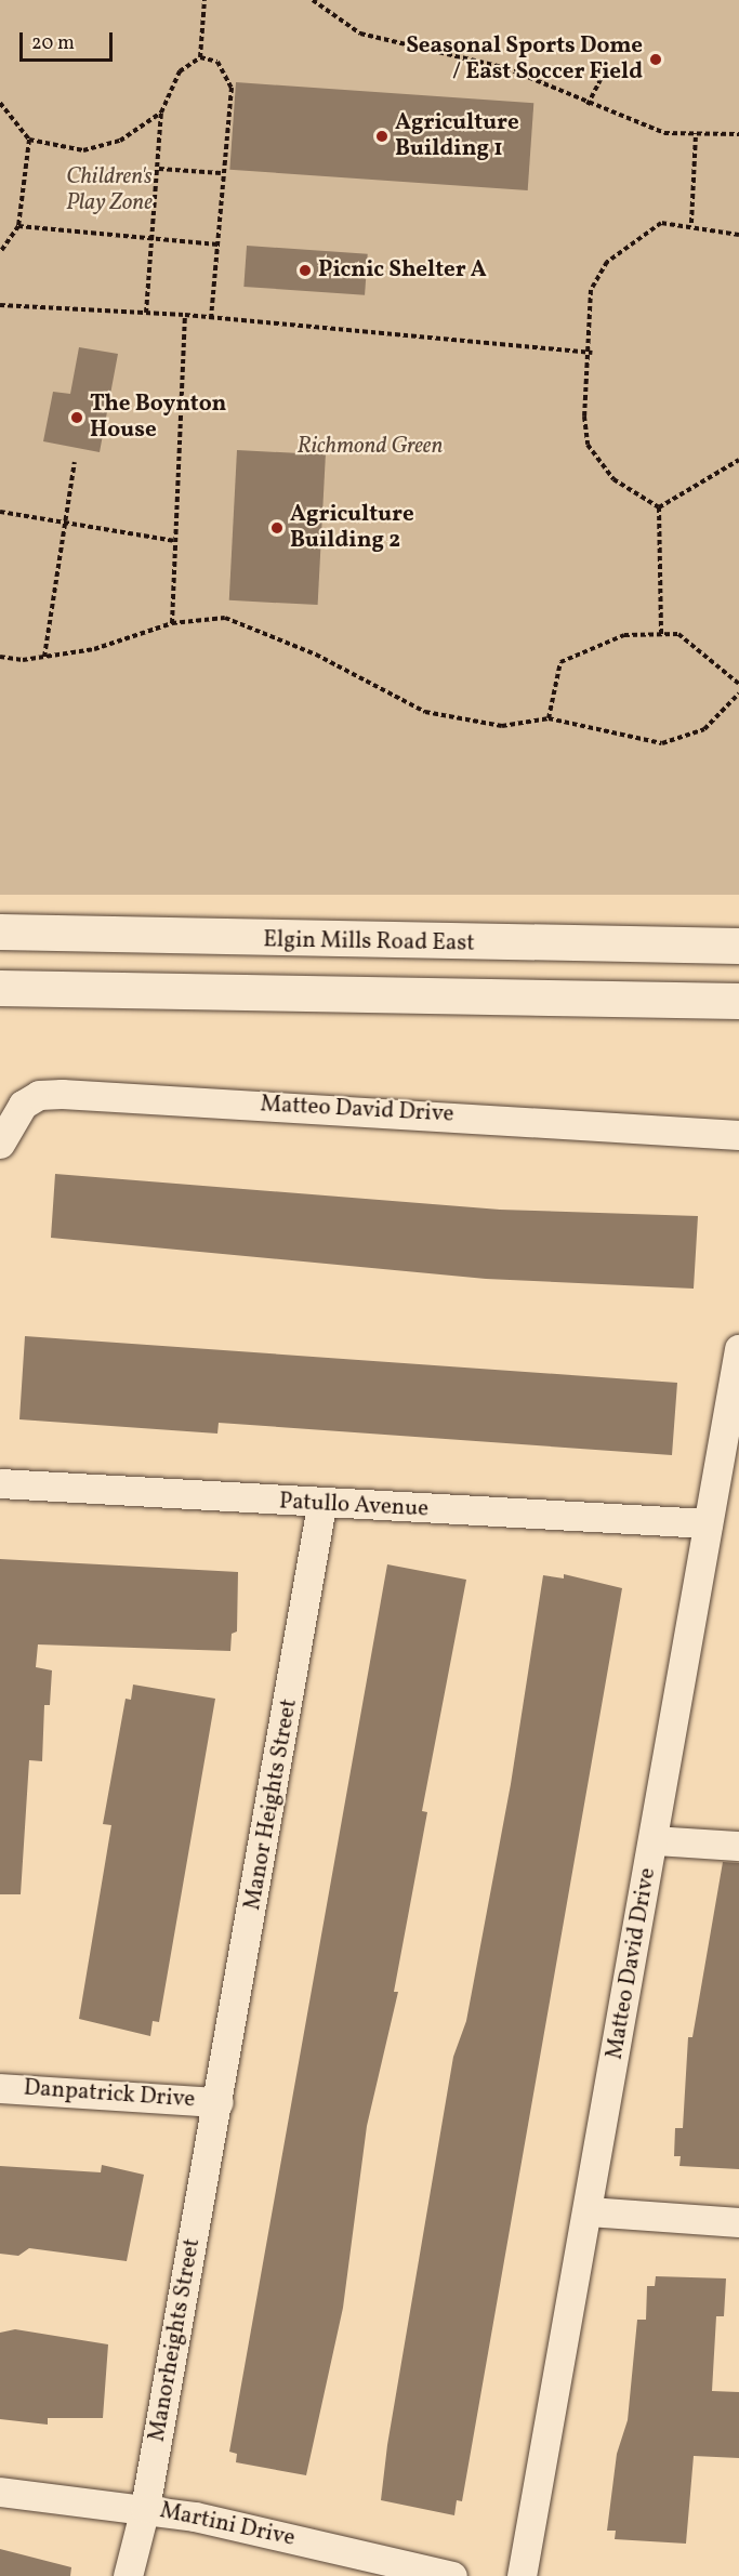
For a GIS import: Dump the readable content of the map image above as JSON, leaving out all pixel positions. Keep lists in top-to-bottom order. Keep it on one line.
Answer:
{"streets":{"main road":["Elgin Mills Road East"],"street":["Matteo David Drive","Patullo Avenue","Manor Heights Street","Danpatrick Drive","Manorheights Street","Martini Drive"]},"crossings":[["Matteo David Drive","Patullo Avenue"],["Patullo Avenue","Manor Heights Street"],["Manor Heights Street","Danpatrick Drive"],["Manor Heights Street","Manorheights Street"],["Danpatrick Drive","Manorheights Street"],["Manorheights Street","Martini Drive"]],"parks":["Children's Play Zone","Richmond Green"],"places":["Seasonal Sports Dome / East Soccer Field","Agriculture Building 1","Picnic Shelter A","The Boynton House","Agriculture Building 2"],"scale_bar":"20 m"}
